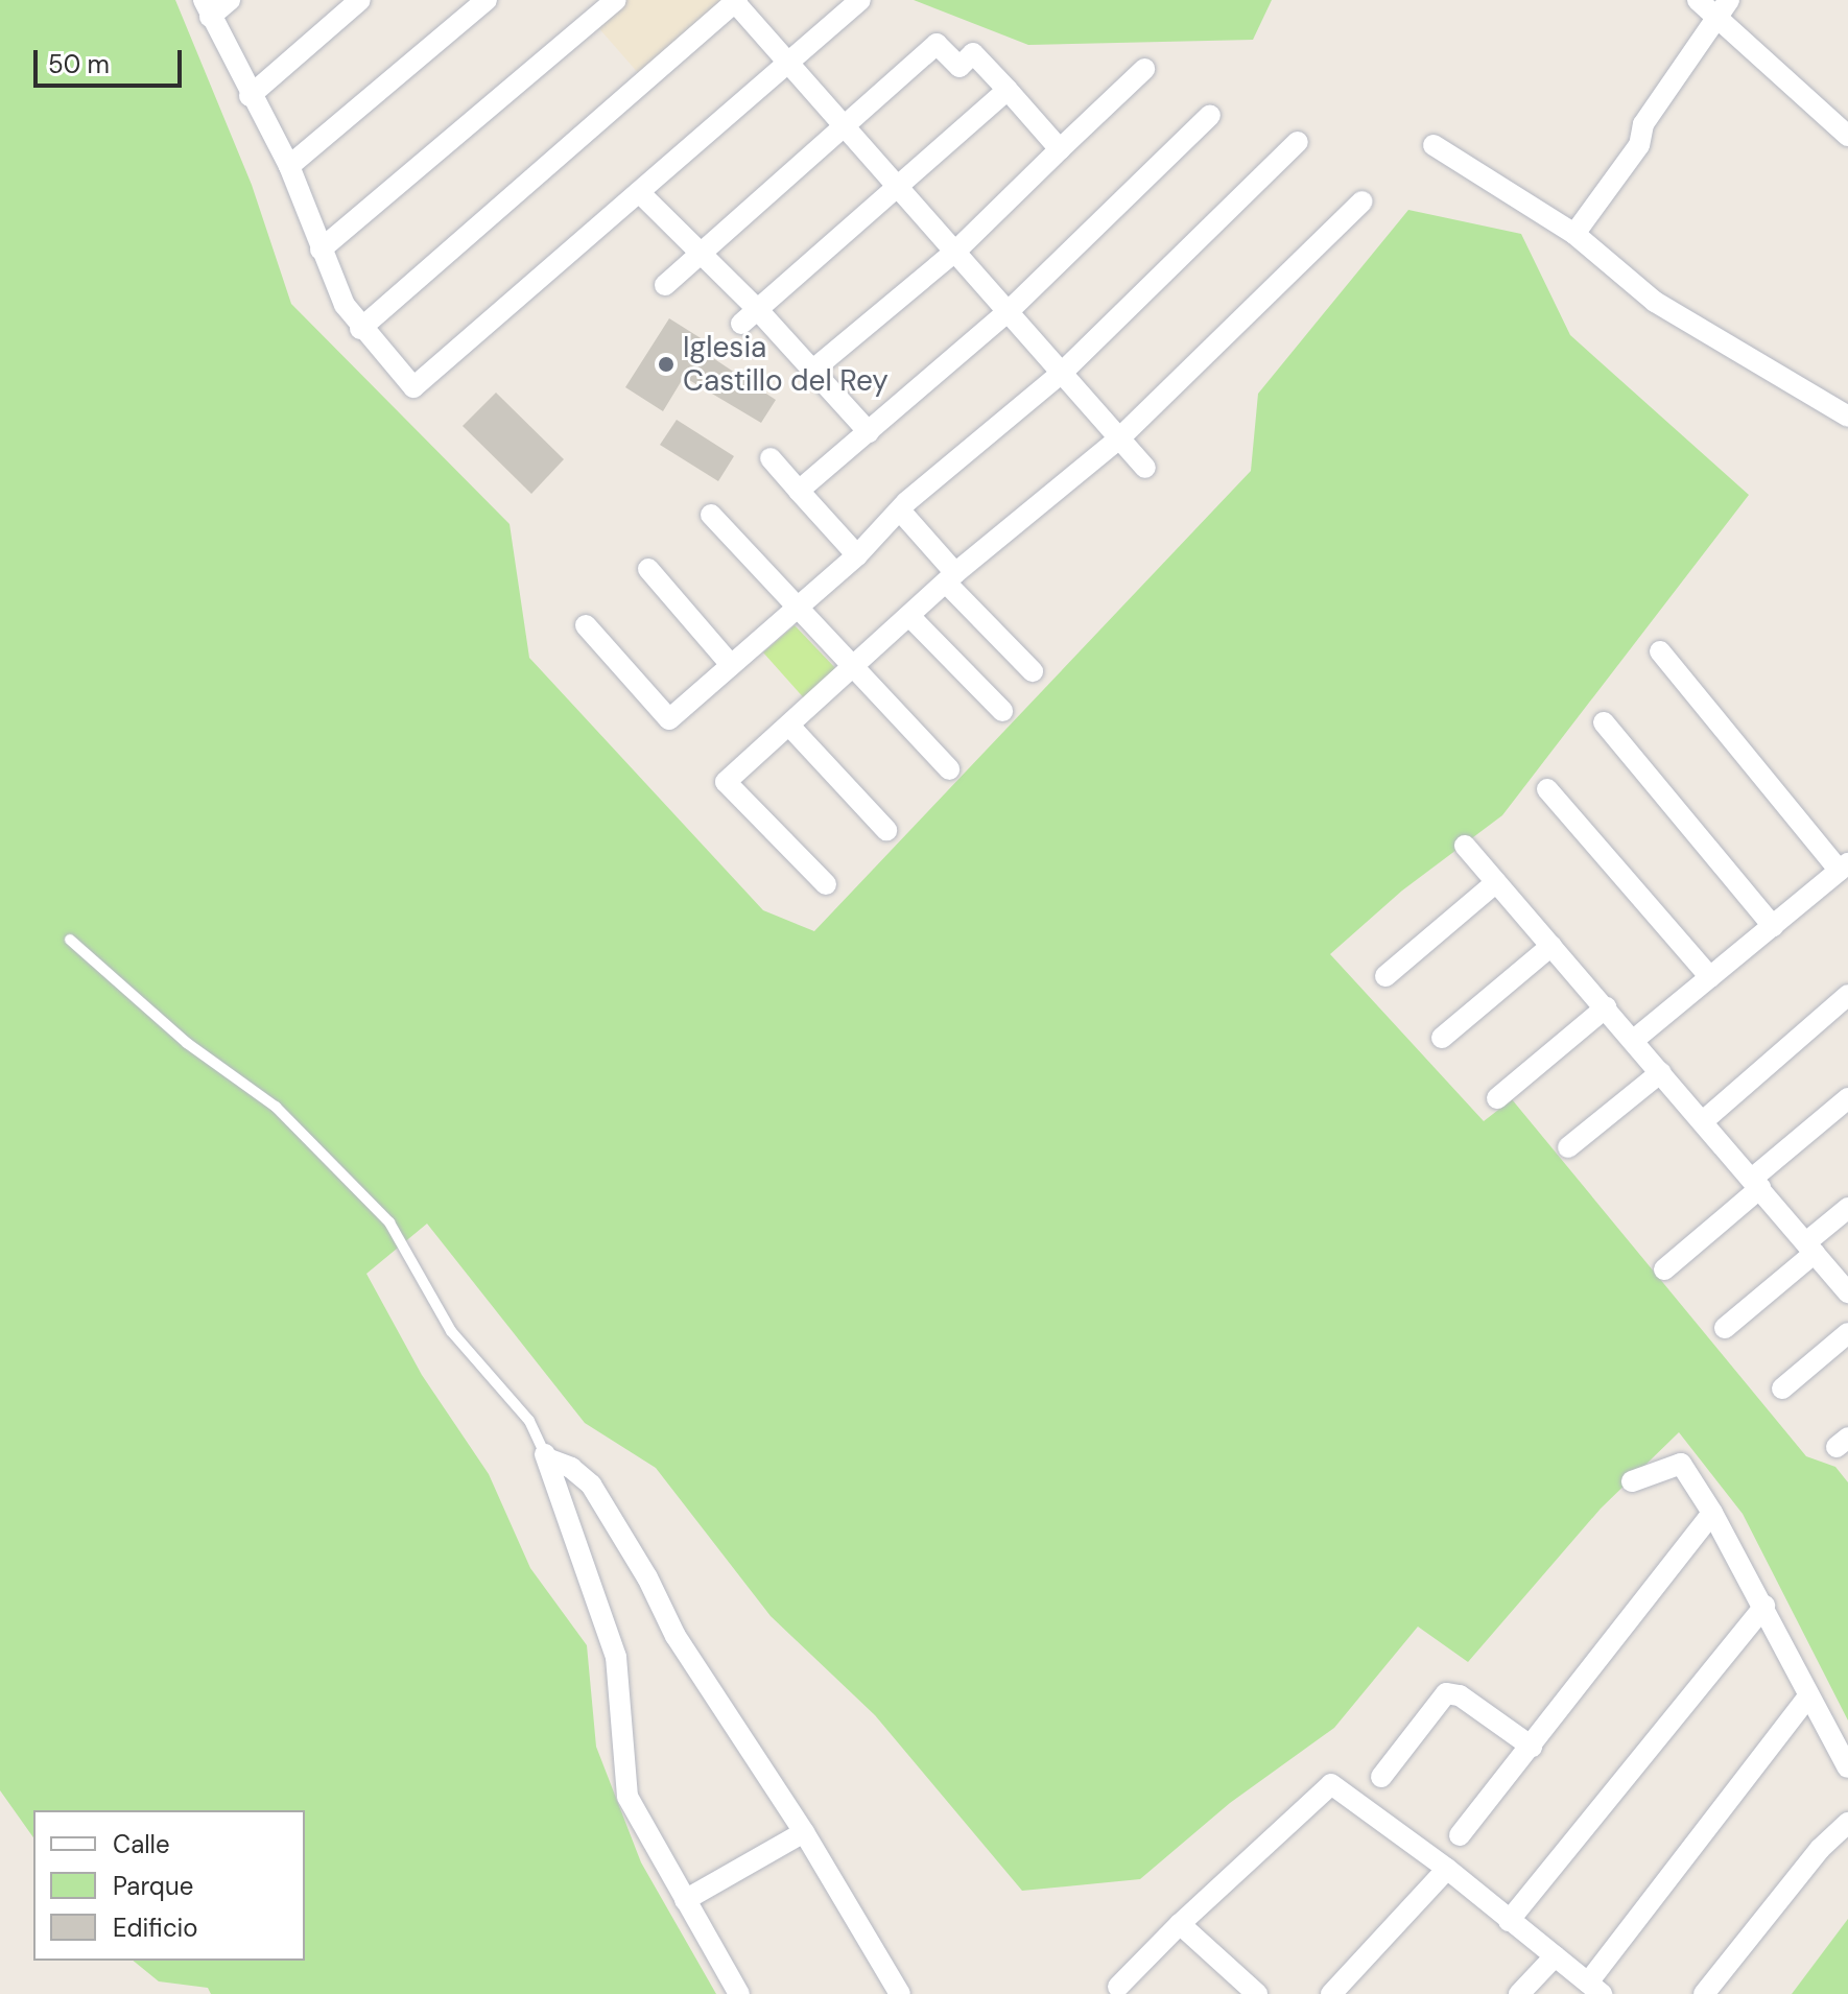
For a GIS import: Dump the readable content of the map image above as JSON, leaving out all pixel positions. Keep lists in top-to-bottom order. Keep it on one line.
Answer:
{"places":["Iglesia Castillo del Rey"],"legend":["Calle","Parque","Edificio"],"scale_bar":"50 m"}
